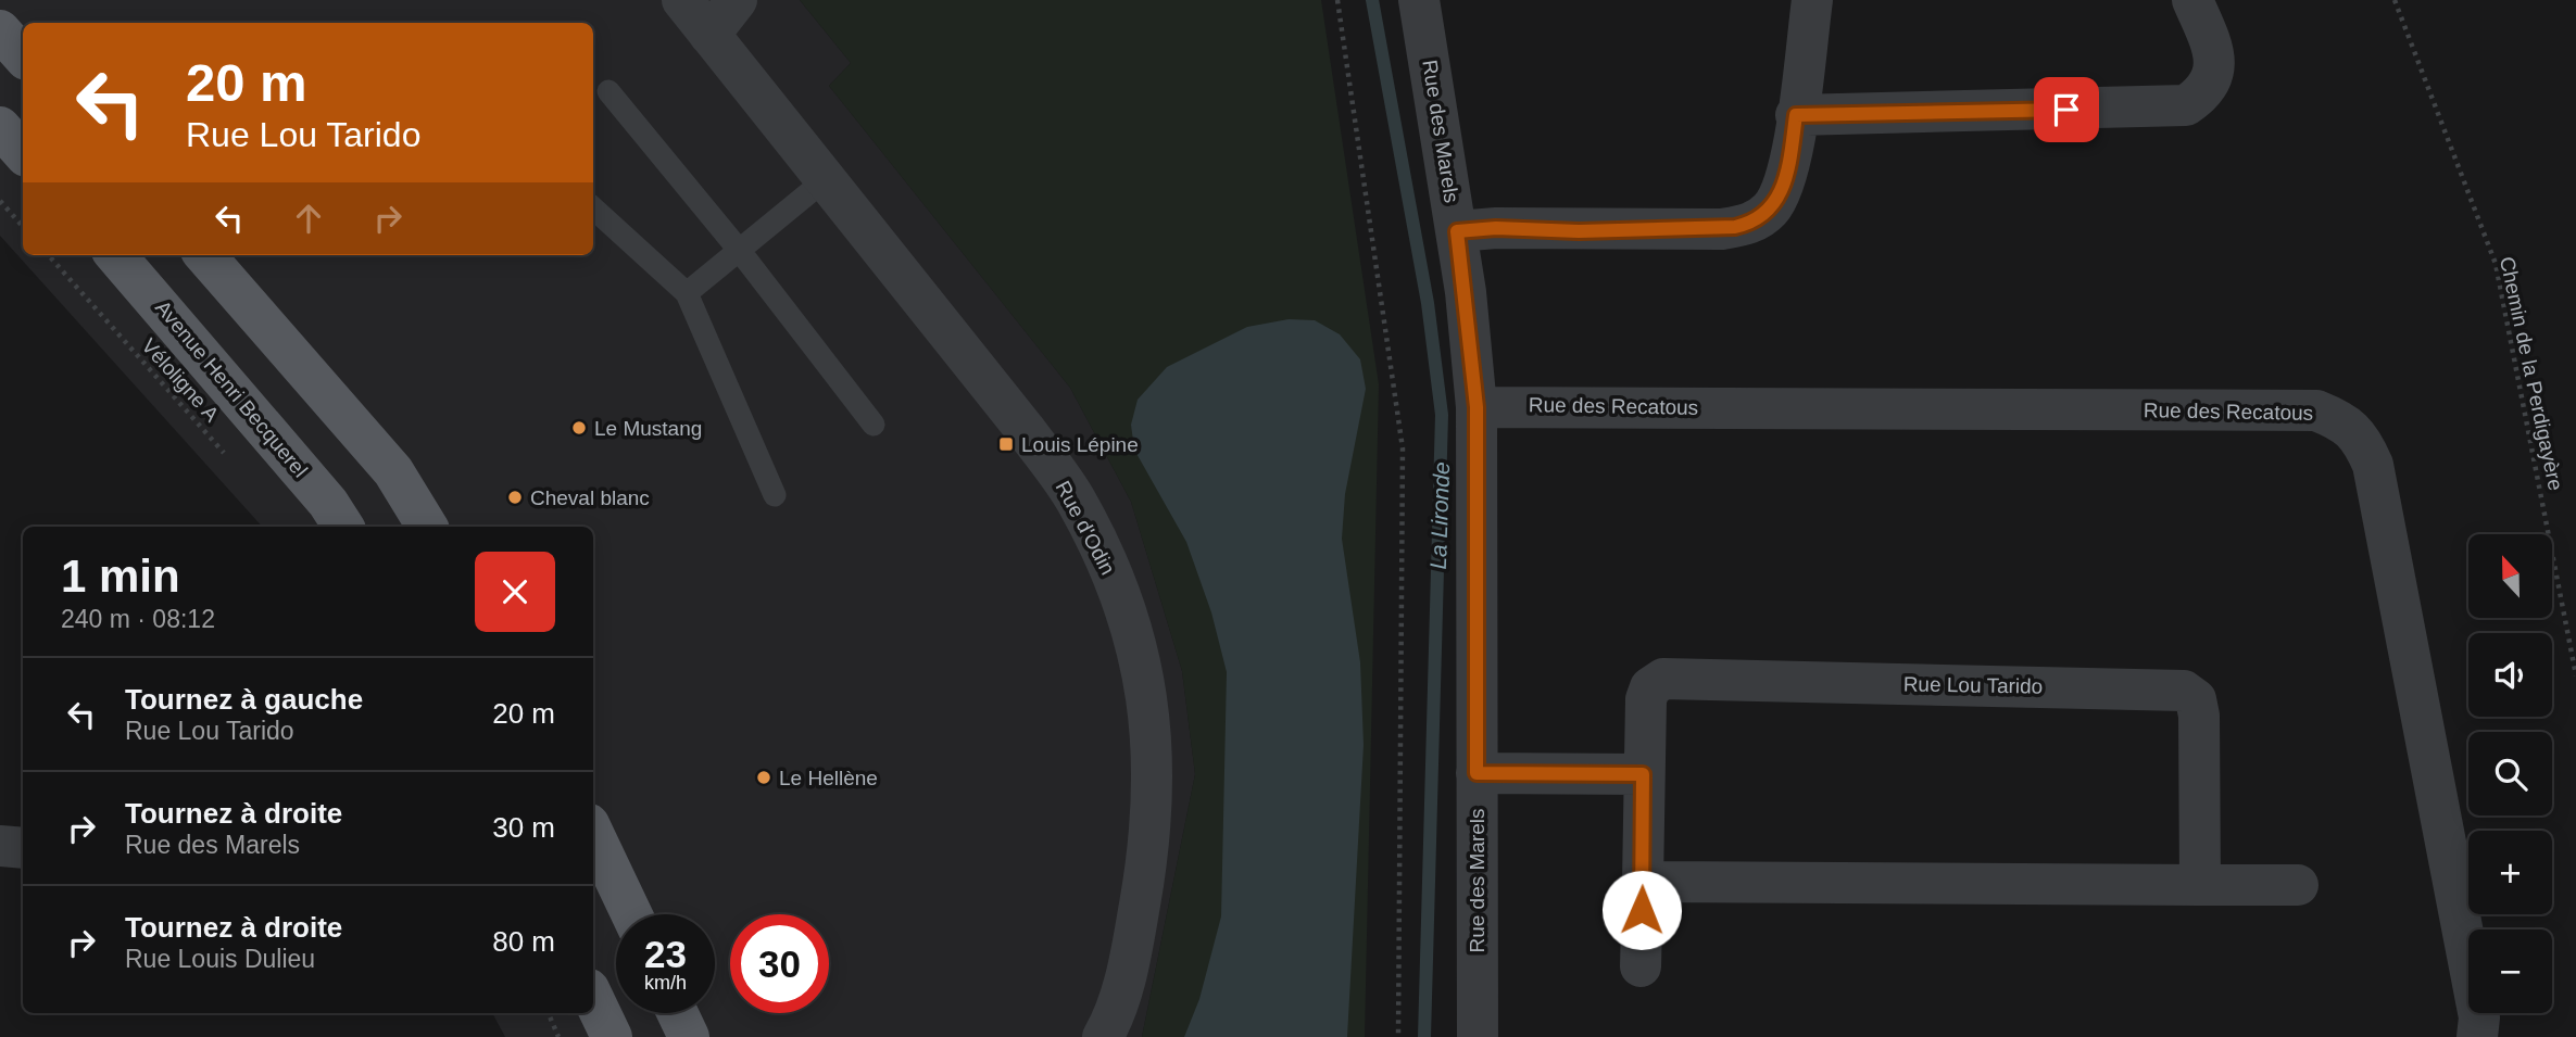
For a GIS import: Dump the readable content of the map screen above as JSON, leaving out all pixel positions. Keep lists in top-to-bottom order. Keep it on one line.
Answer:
{"streets":{"main road":["Avenue Henri Becquerel"],"street":["Rue des Marels","Rue des Recatous","Rue d'Odin","Rue Lou Tarido"],"path":["Chemin de la Perdigayère","Véloligne A"]},"crossings":[["Rue des Marels","Rue des Recatous"]],"water":["La Lironde"],"places":{"other":["Le Mustang","Cheval blanc","Le Hellène"],"transit":["Louis Lépine"]},"north":"top","page":{"turn":["20 m","Rue Lou Tarido"],"heading":["1 min","240 m · 08:12"],"map_buttons":["+","−"],"list":[{"name":"Tournez à gauche","note":"Rue Lou Tarido","value":"20 m"},{"name":"Tournez à droite","note":"Rue des Marels","value":"30 m"},{"name":"Tournez à droite","note":"Rue Louis Dulieu","value":"80 m"}],"speed":"23 km/h","limit":"30"}}
